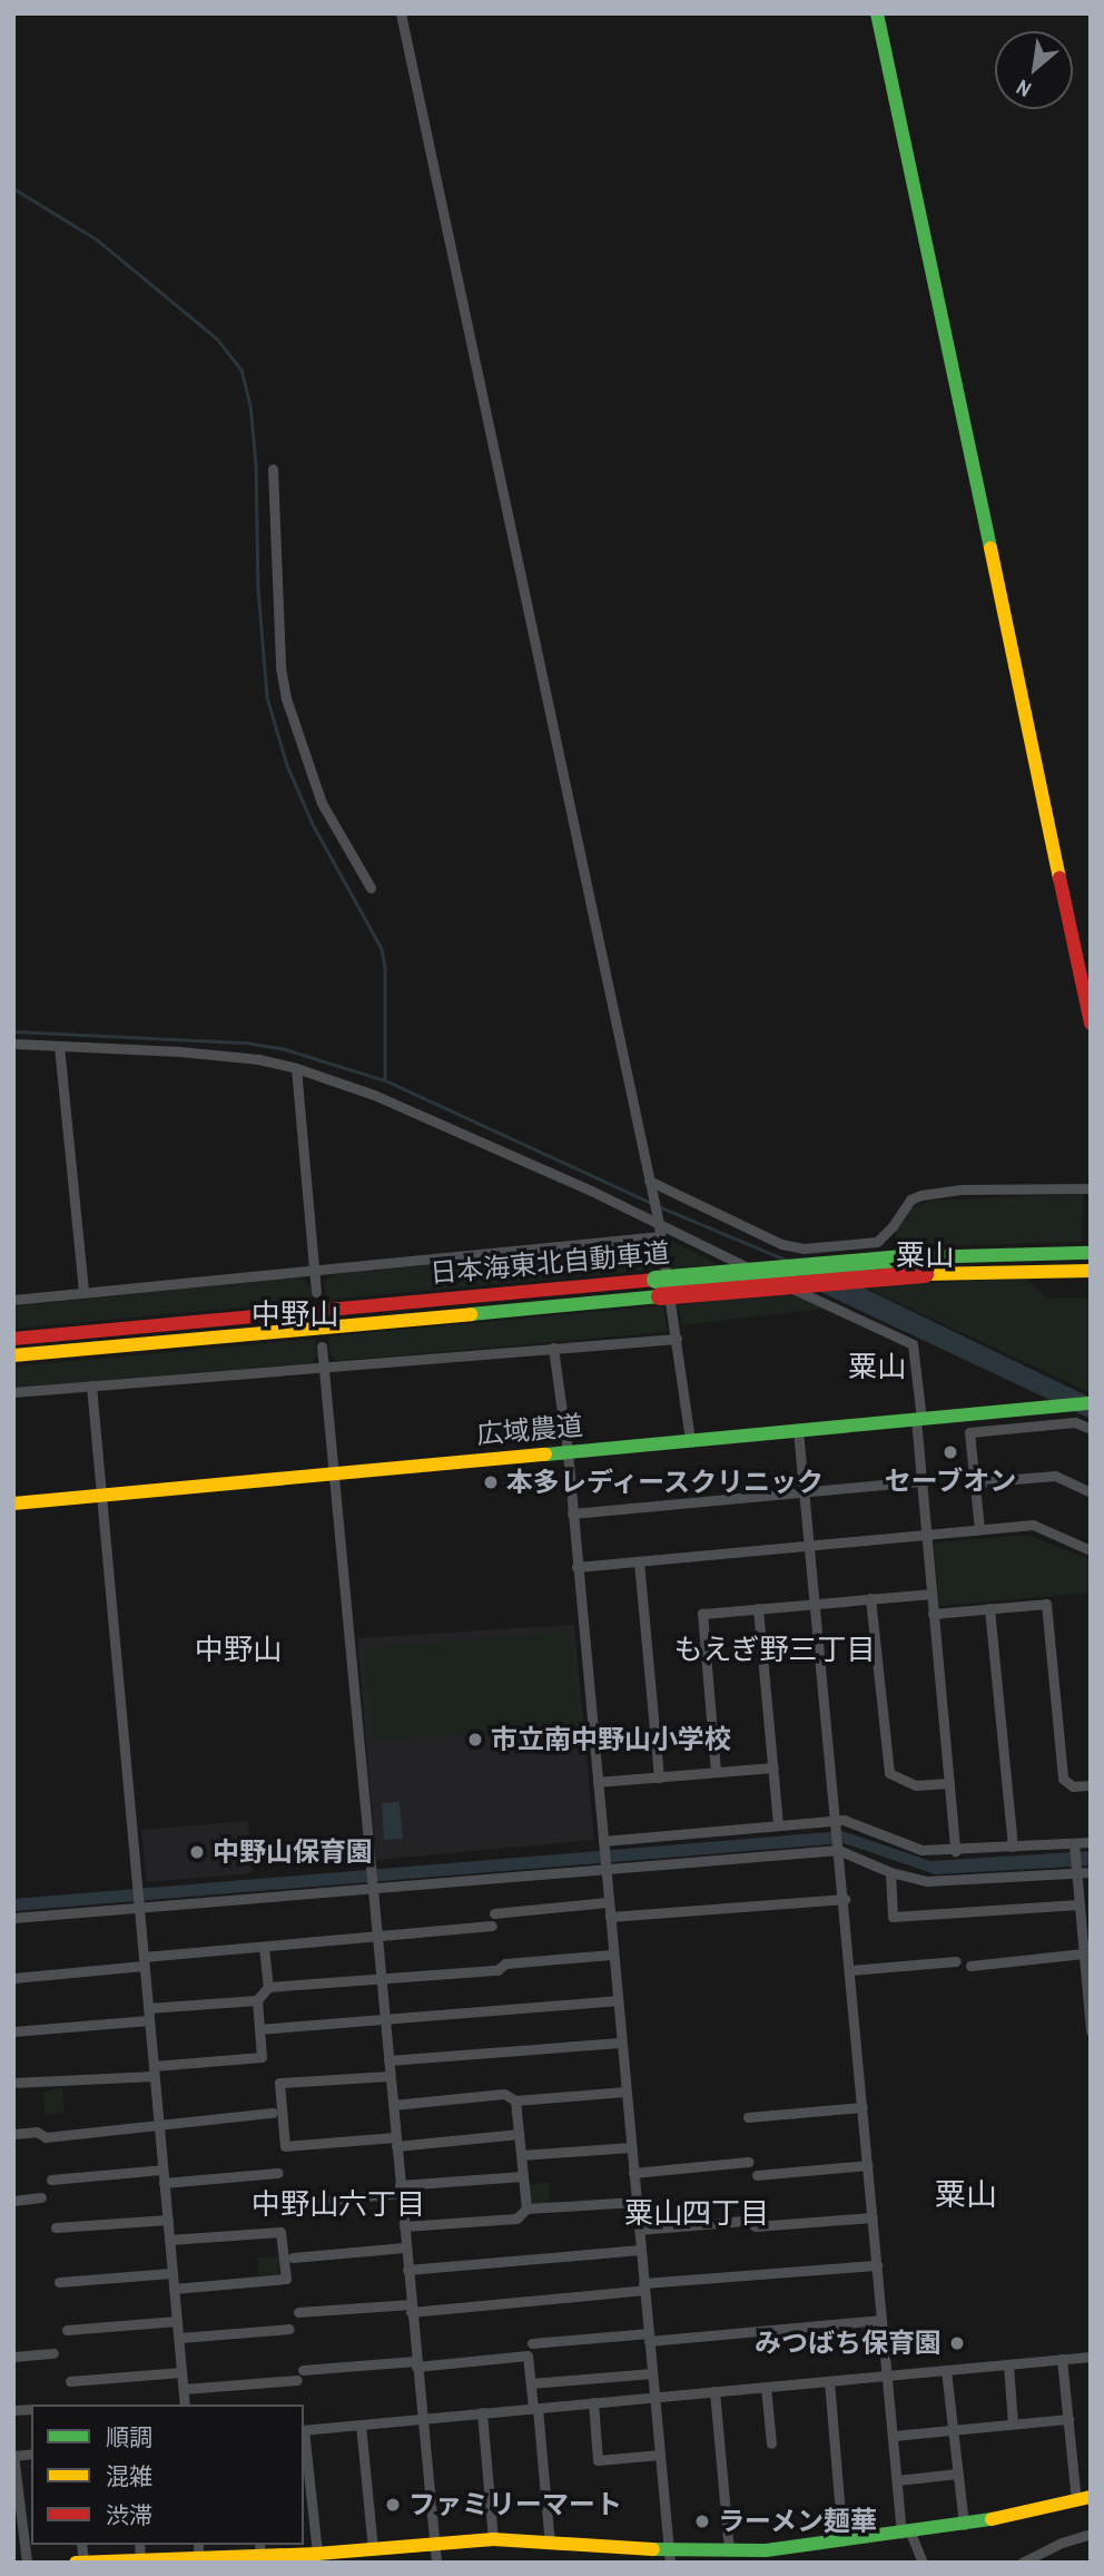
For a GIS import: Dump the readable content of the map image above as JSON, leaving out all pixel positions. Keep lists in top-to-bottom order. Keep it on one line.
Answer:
{"streets":{"main road":["日本海東北自動車道","広域農道"]},"districts":["粟山","中野山","粟山","中野山","もえぎ野三丁目","粟山","中野山六丁目","粟山四丁目"],"places":["セーブオン","本多レディースクリニック","市立南中野山小学校","中野山保育園","みつばち保育園","ファミリーマート","ラーメン麺華"],"legend":["順調","混雑","渋滞"],"north":"bottom left"}
